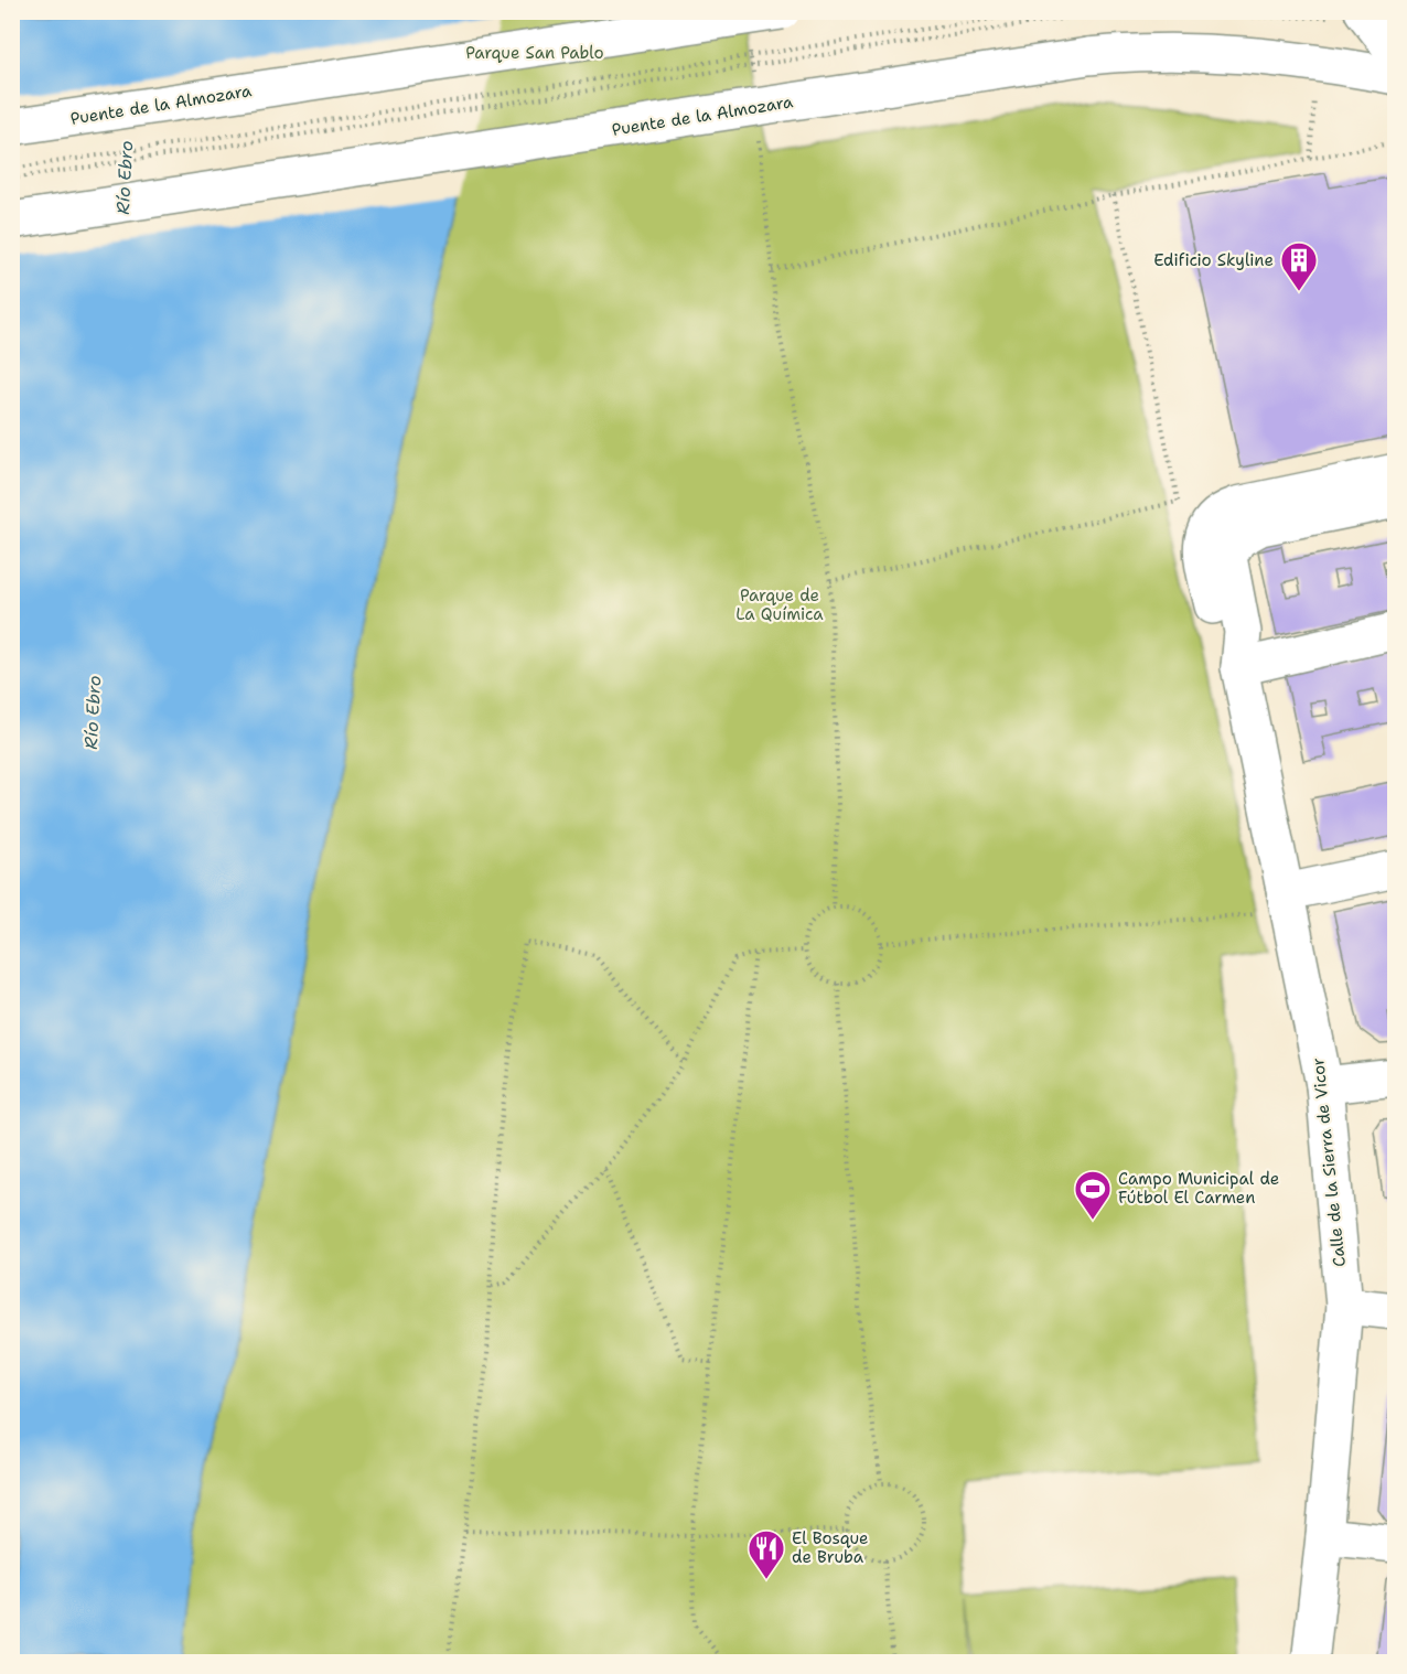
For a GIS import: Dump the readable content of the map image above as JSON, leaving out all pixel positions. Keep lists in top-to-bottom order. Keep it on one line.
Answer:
{"streets":{"main road":["Puente de la Almozara","Calle de la Sierra de Vicor"]},"water":["Río Ebro"],"parks":["Parque San Pablo","Parque de La Química"],"places":{"building":["Edificio Skyline"],"sports":["Campo Municipal de Fútbol El Carmen"],"restaurant":["El Bosque de Bruba"]}}
